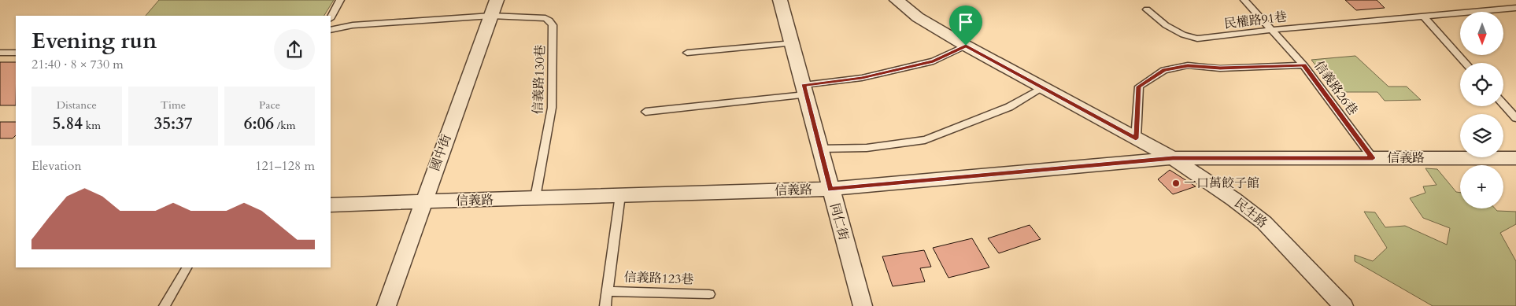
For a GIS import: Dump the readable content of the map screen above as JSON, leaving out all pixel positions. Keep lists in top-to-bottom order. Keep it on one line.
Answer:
{"streets":{"street":["國中街","信義路","民生路","同仁街"],"lane":["民權路91巷","信義路130巷","信義路26巷","信義路123巷"]},"crossings":[["民權路91巷","信義路26巷"],["信義路130巷","國中街"],["信義路130巷","信義路"],["信義路26巷","信義路"],["國中街","信義路"],["信義路","民生路"],["信義路","同仁街"],["信義路","信義路123巷"]],"places":["一口萬餃子館"],"north":"bottom","page":{"map_buttons":"+","heading":["Evening run","21:40 · 8 × 730 m"],"stats":[["Distance","5.84 km"],["Time","35:37"],["Pace","6:06 /km"]],"chart":["Elevation","121–128 m"]}}
